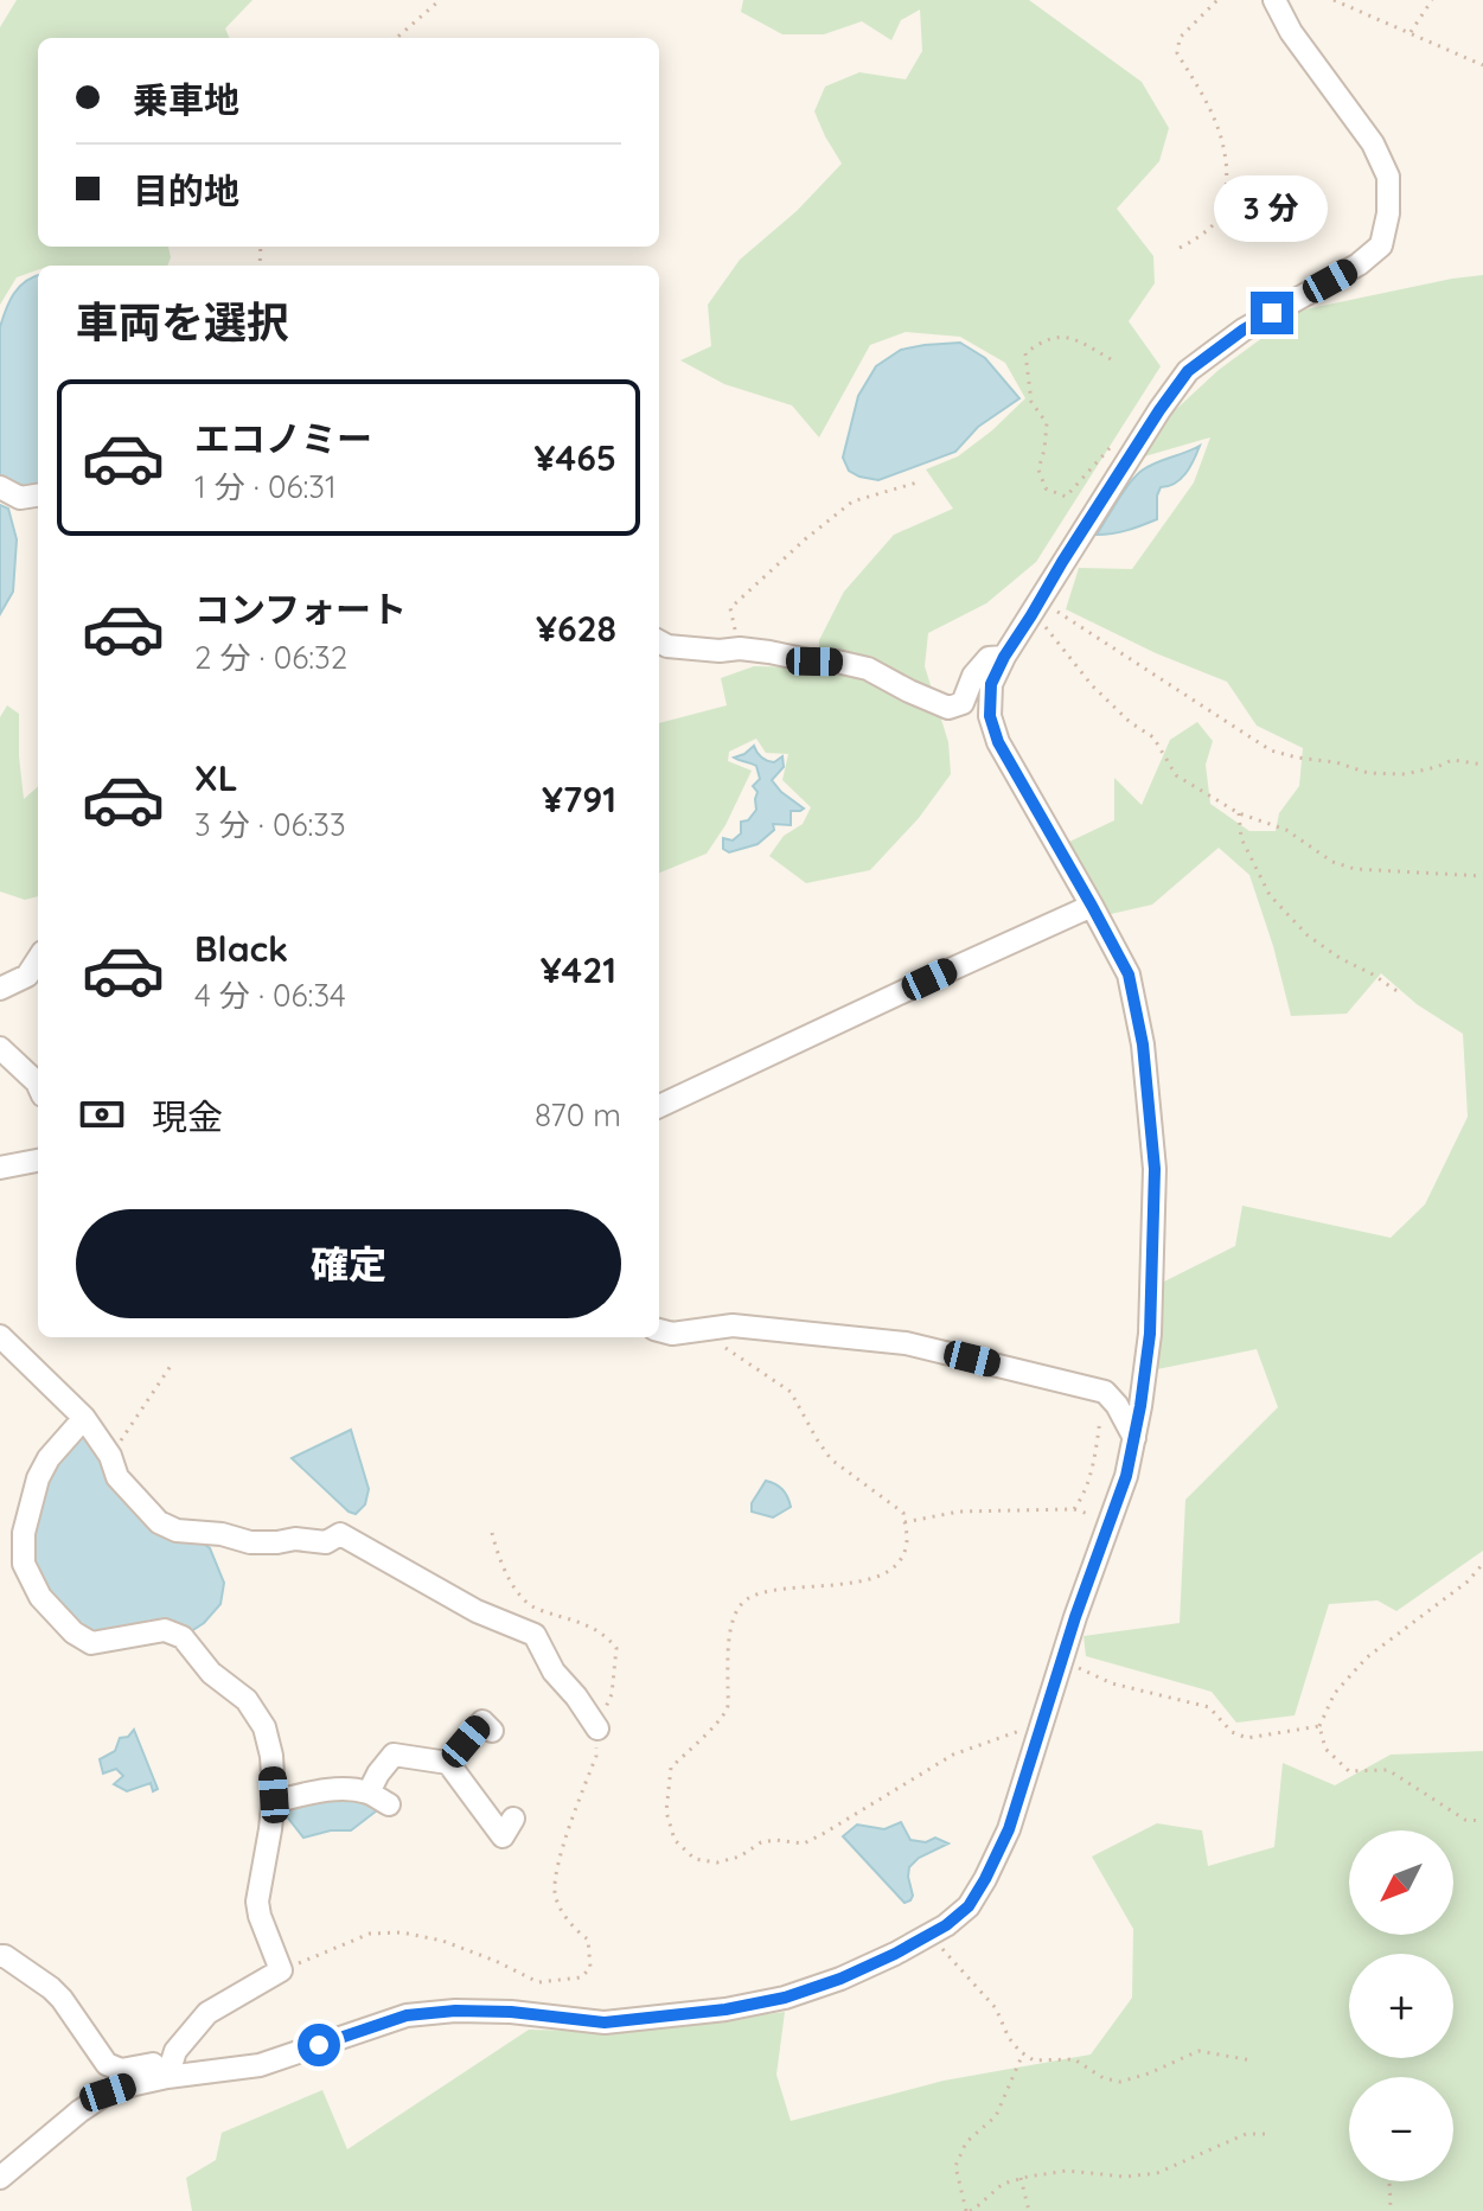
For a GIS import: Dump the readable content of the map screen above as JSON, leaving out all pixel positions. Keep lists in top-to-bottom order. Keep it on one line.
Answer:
{"north":"bottom left","page":{"banner":["乗車地","目的地"],"bubble":"3 分","heading":"車両を選択","list":[{"name":"エコノミー","note":"1 分 · 06:31","value":"¥465"},{"name":"コンフォート","note":"2 分 · 06:32","value":"¥628"},{"name":"XL","note":"3 分 · 06:33","value":"¥791"},{"name":"Black","note":"4 分 · 06:34","value":"¥421"}],"pay":["現金","870 m"],"buttons":"確定","map_buttons":["+","−"]}}
